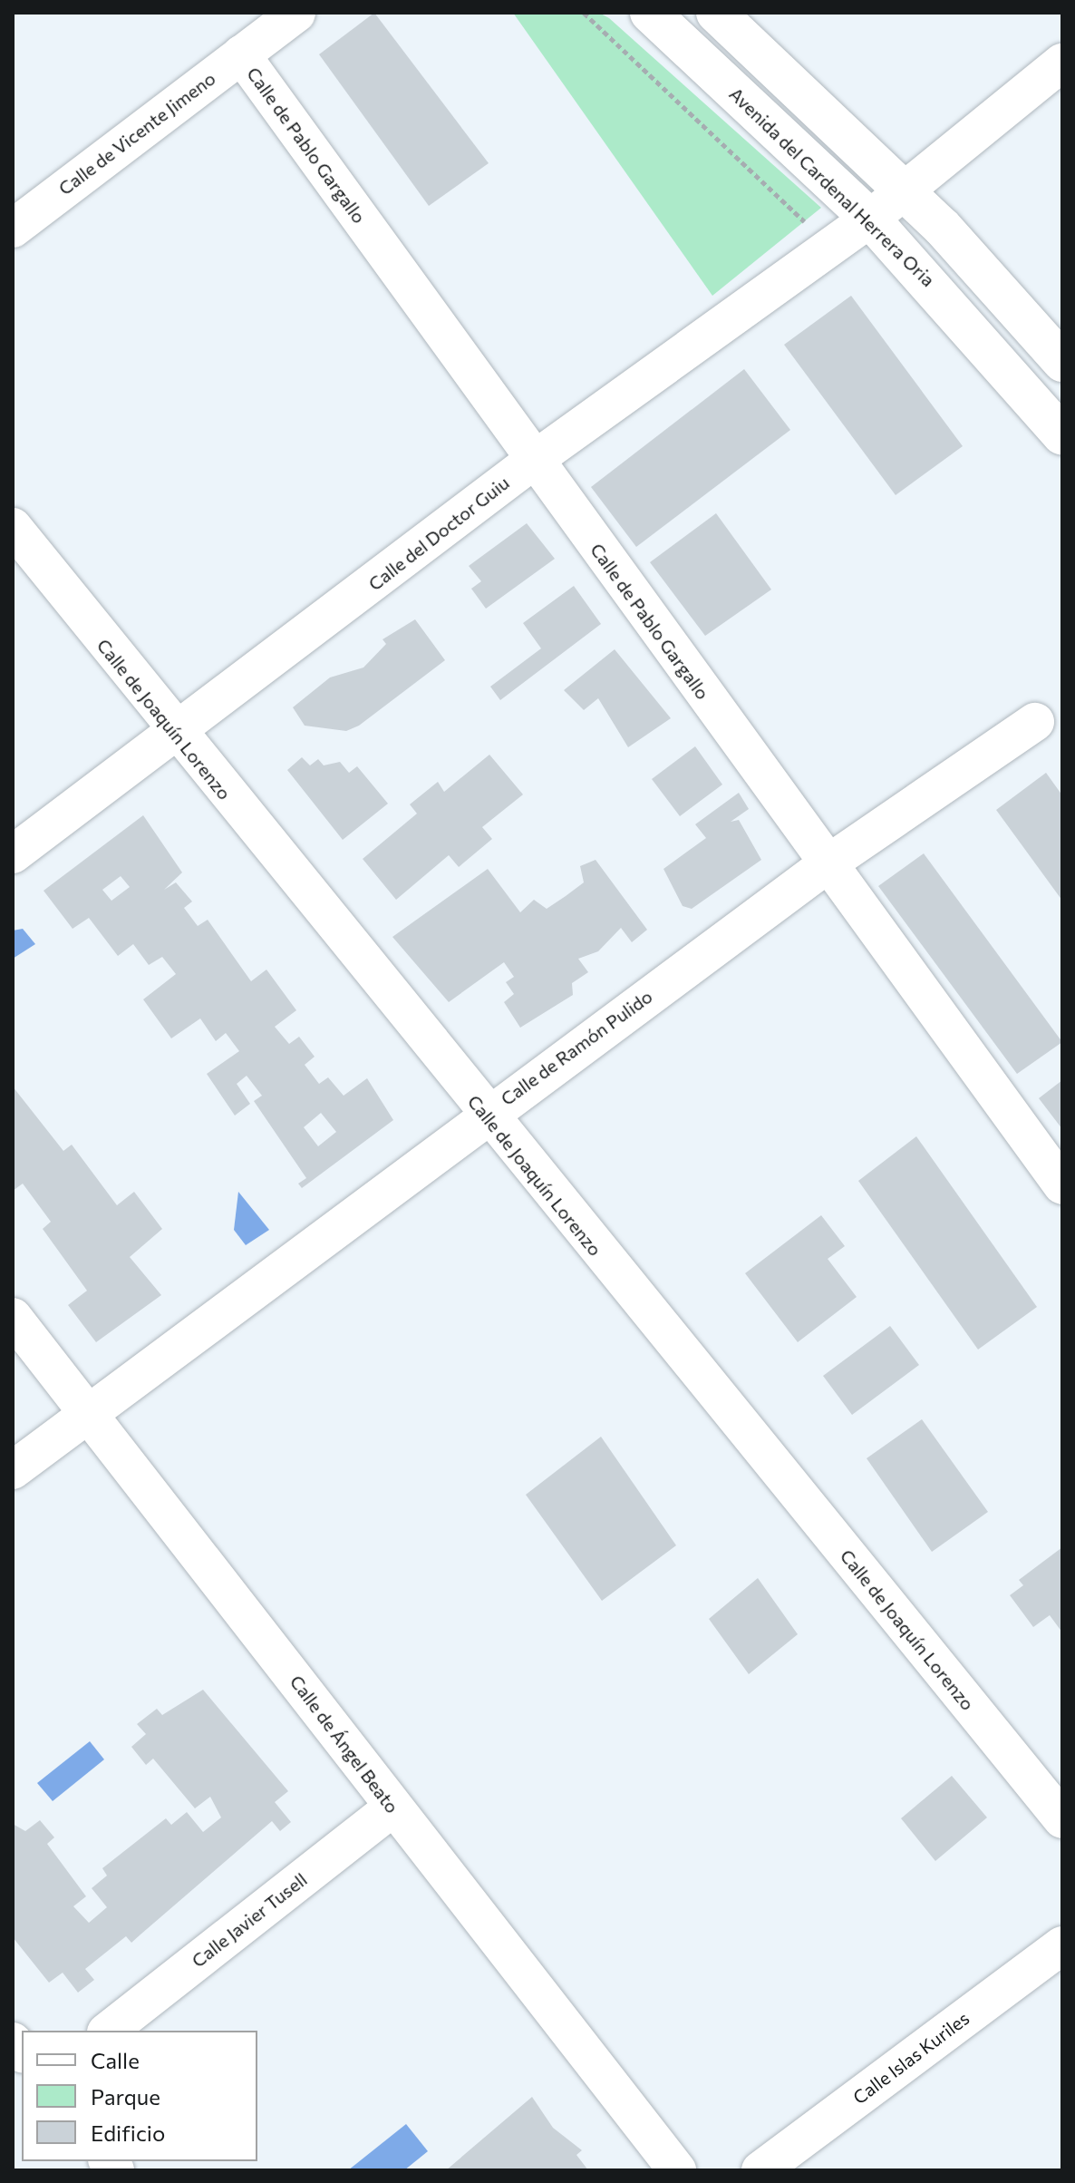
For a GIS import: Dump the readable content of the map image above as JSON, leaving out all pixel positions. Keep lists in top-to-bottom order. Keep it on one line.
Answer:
{"streets":{"main road":["Avenida del Cardenal Herrera Oria"],"street":["Calle de Vicente Jimeno","Calle de Pablo Gargallo","Calle del Doctor Guiu","Calle de Joaquín Lorenzo","Calle de Ramón Pulido","Calle de Ángel Beato","Calle Javier Tusell","Calle Islas Kuriles"]},"crossings":[["Calle de Vicente Jimeno","Calle de Pablo Gargallo"],["Calle de Pablo Gargallo","Calle del Doctor Guiu"],["Calle de Pablo Gargallo","Calle de Ramón Pulido"],["Avenida del Cardenal Herrera Oria","Calle del Doctor Guiu"],["Calle del Doctor Guiu","Calle de Joaquín Lorenzo"],["Calle de Joaquín Lorenzo","Calle de Ramón Pulido"],["Calle de Ramón Pulido","Calle de Ángel Beato"],["Calle de Ángel Beato","Calle Javier Tusell"]],"legend":["Calle","Parque","Edificio"]}
